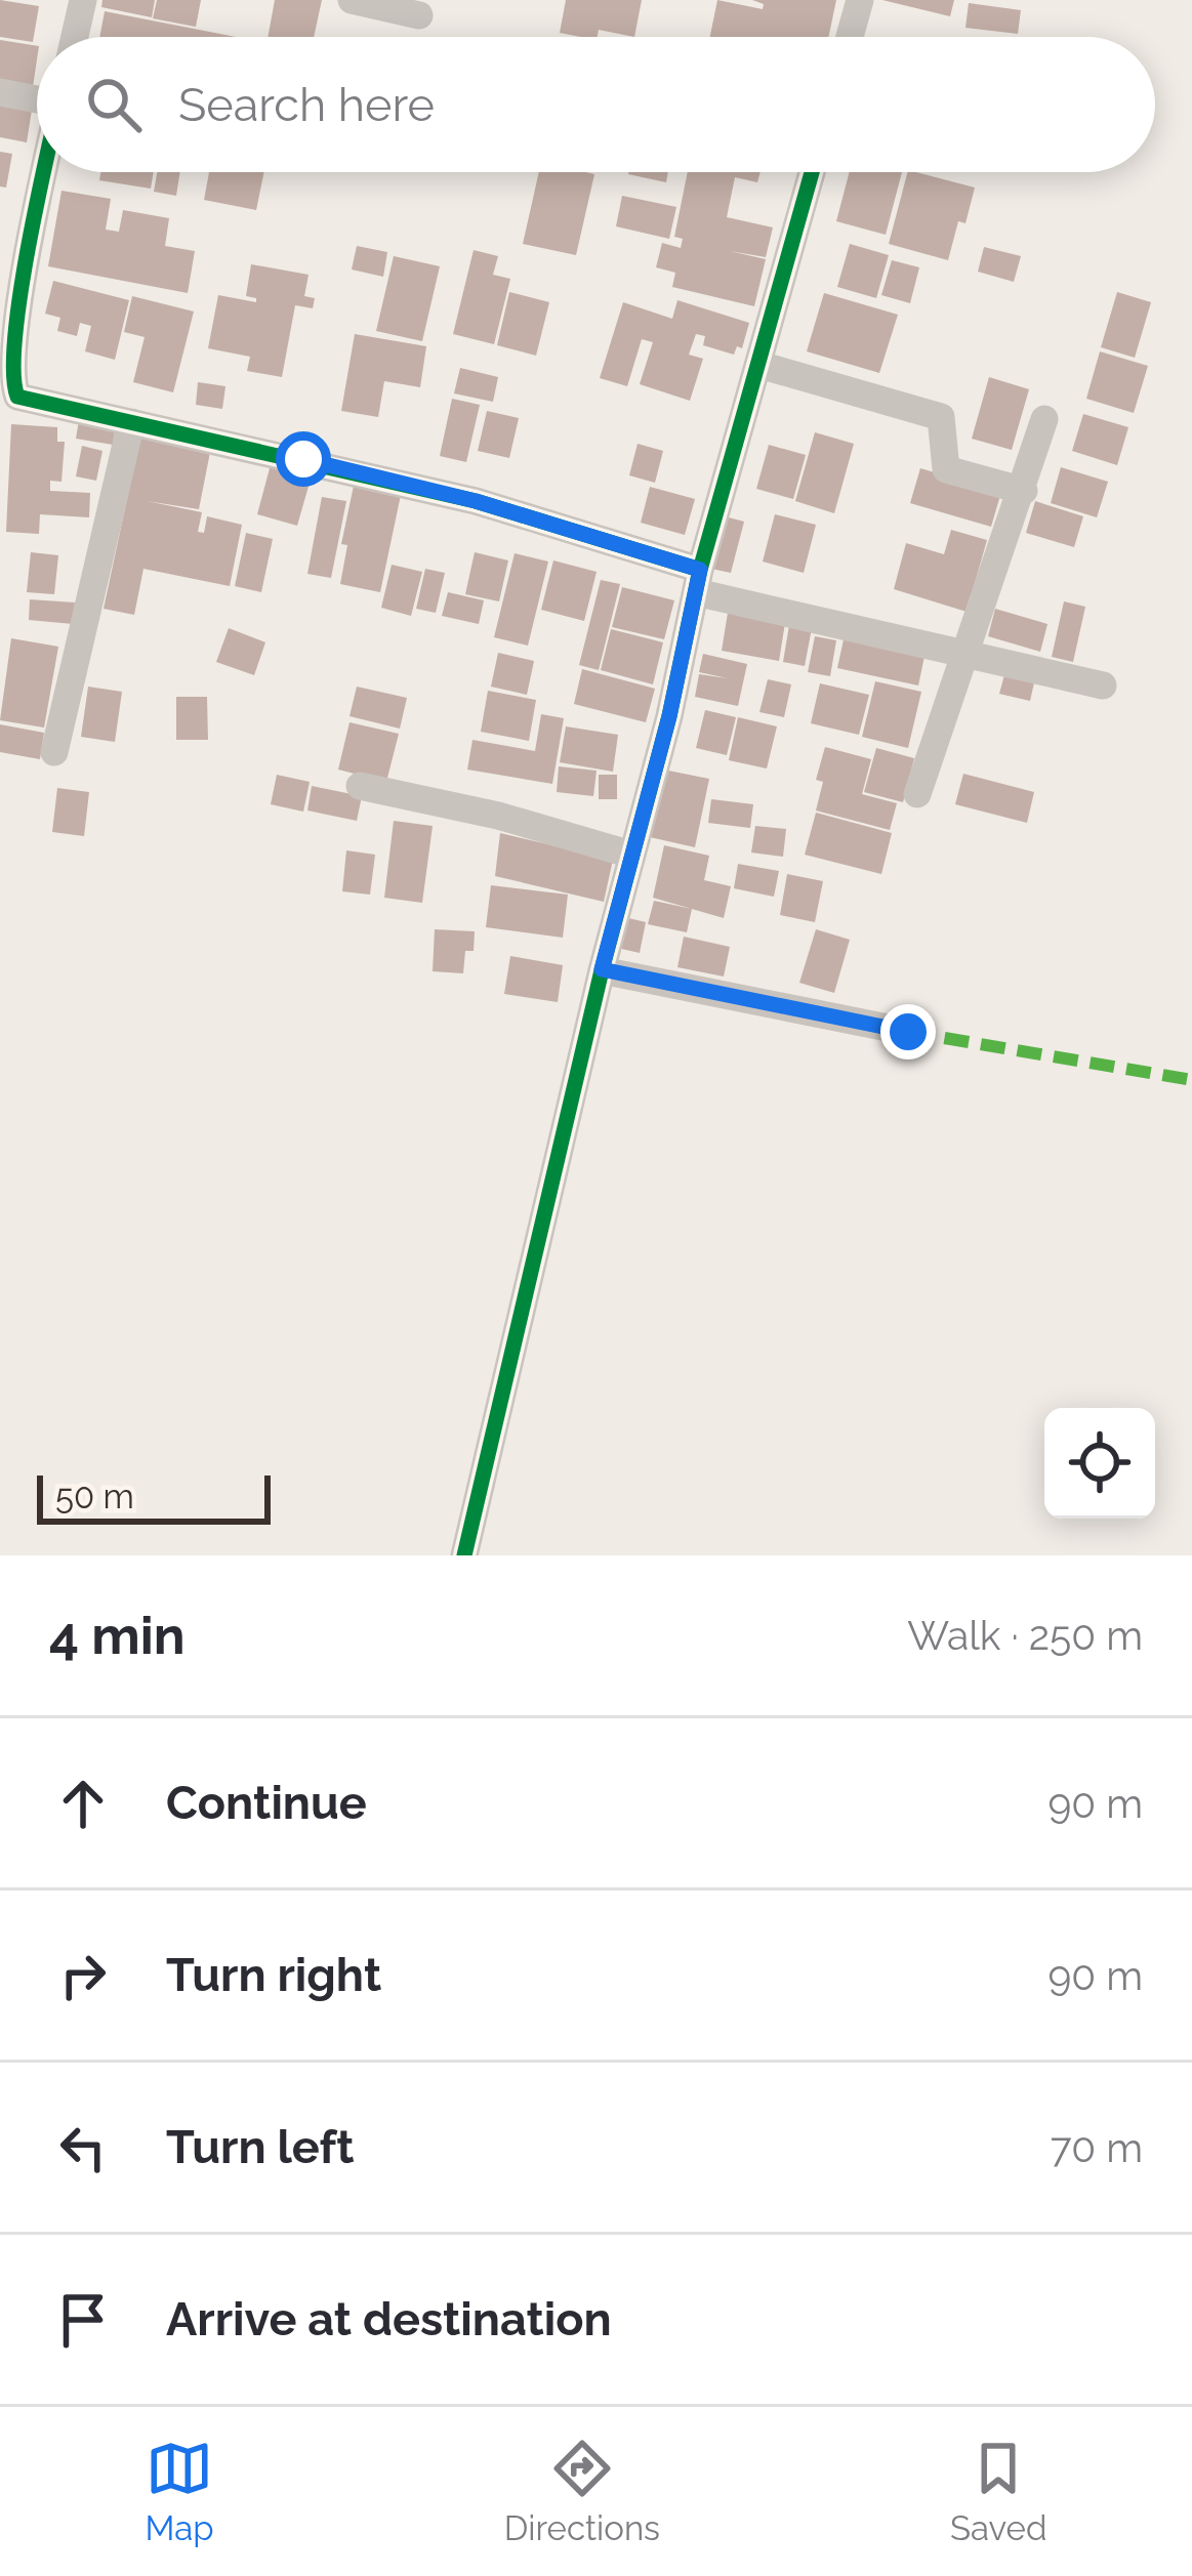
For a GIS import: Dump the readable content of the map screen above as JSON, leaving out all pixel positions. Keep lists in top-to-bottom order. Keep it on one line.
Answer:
{"scale_bar":"50 m","page":{"search":"Search here","scale":"50 m","heading":["4 min","Walk · 250 m"],"list":[["Continue","90 m"],["Turn right","90 m"],["Turn left","70 m"],"Arrive at destination"],"nav":["Map","Directions","Saved"]}}
